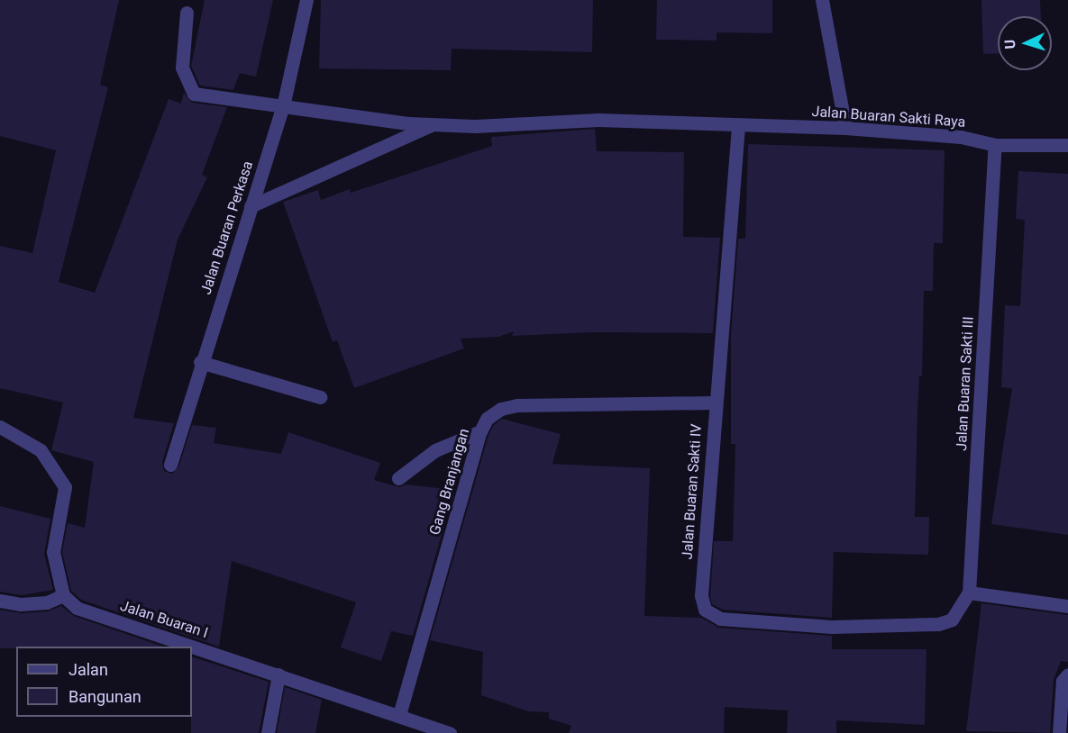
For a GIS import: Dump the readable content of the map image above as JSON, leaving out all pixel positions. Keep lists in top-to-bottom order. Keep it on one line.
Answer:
{"streets":{"street":["Jalan Buaran Sakti Raya","Jalan Buaran Perkasa","Jalan Buaran Sakti III","Gang Branjangan","Jalan Buaran Sakti IV","Jalan Buaran I"]},"crossings":[["Jalan Buaran Sakti Raya","Jalan Buaran Perkasa"],["Jalan Buaran Sakti Raya","Jalan Buaran Sakti III"],["Jalan Buaran Sakti Raya","Jalan Buaran Sakti IV"],["Jalan Buaran Sakti III","Jalan Buaran Sakti IV"],["Gang Branjangan","Jalan Buaran Sakti IV"],["Gang Branjangan","Jalan Buaran I"]],"legend":["Jalan","Bangunan"],"north":"left"}
